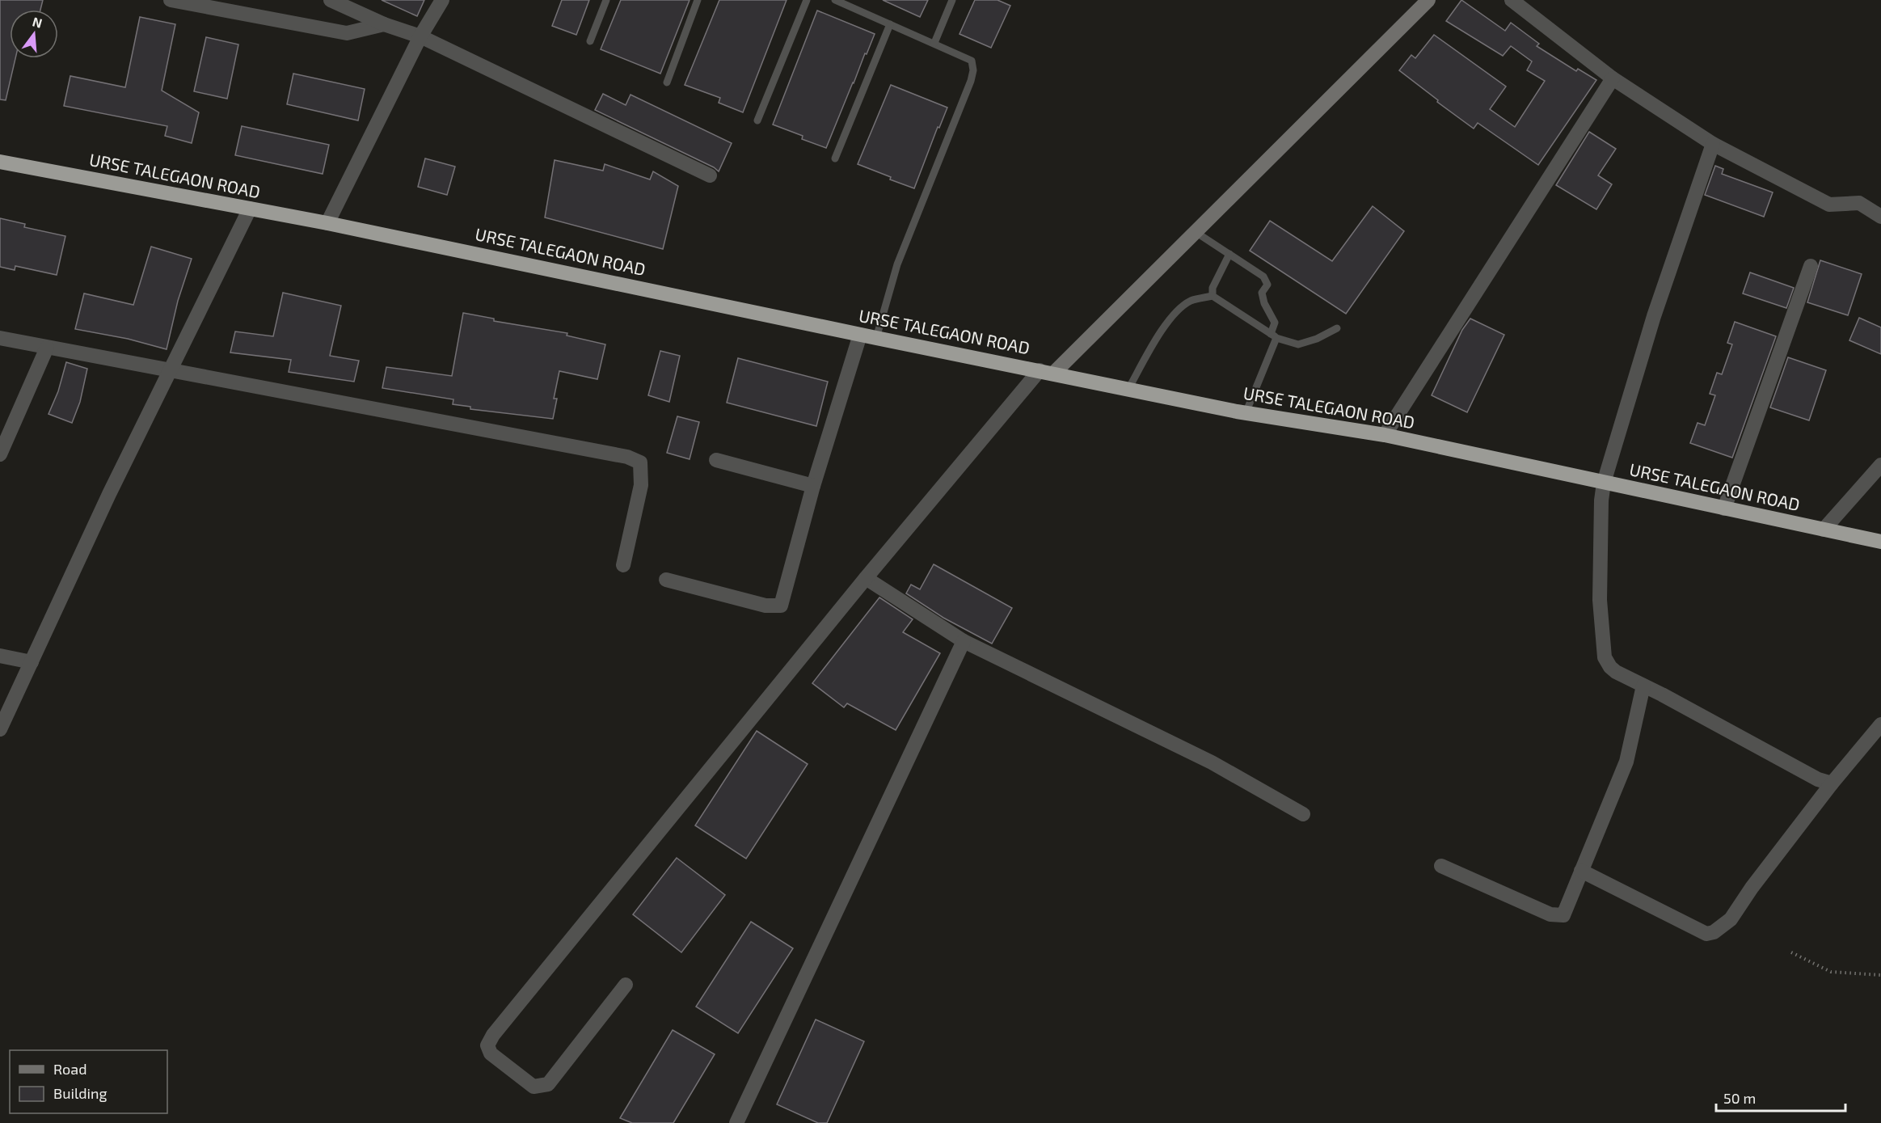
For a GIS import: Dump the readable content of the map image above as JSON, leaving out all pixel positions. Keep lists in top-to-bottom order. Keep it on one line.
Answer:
{"streets":{"highway":["URSE TALEGAON ROAD"]},"legend":["Road","Building"],"scale_bar":"50 m","north":"top"}
